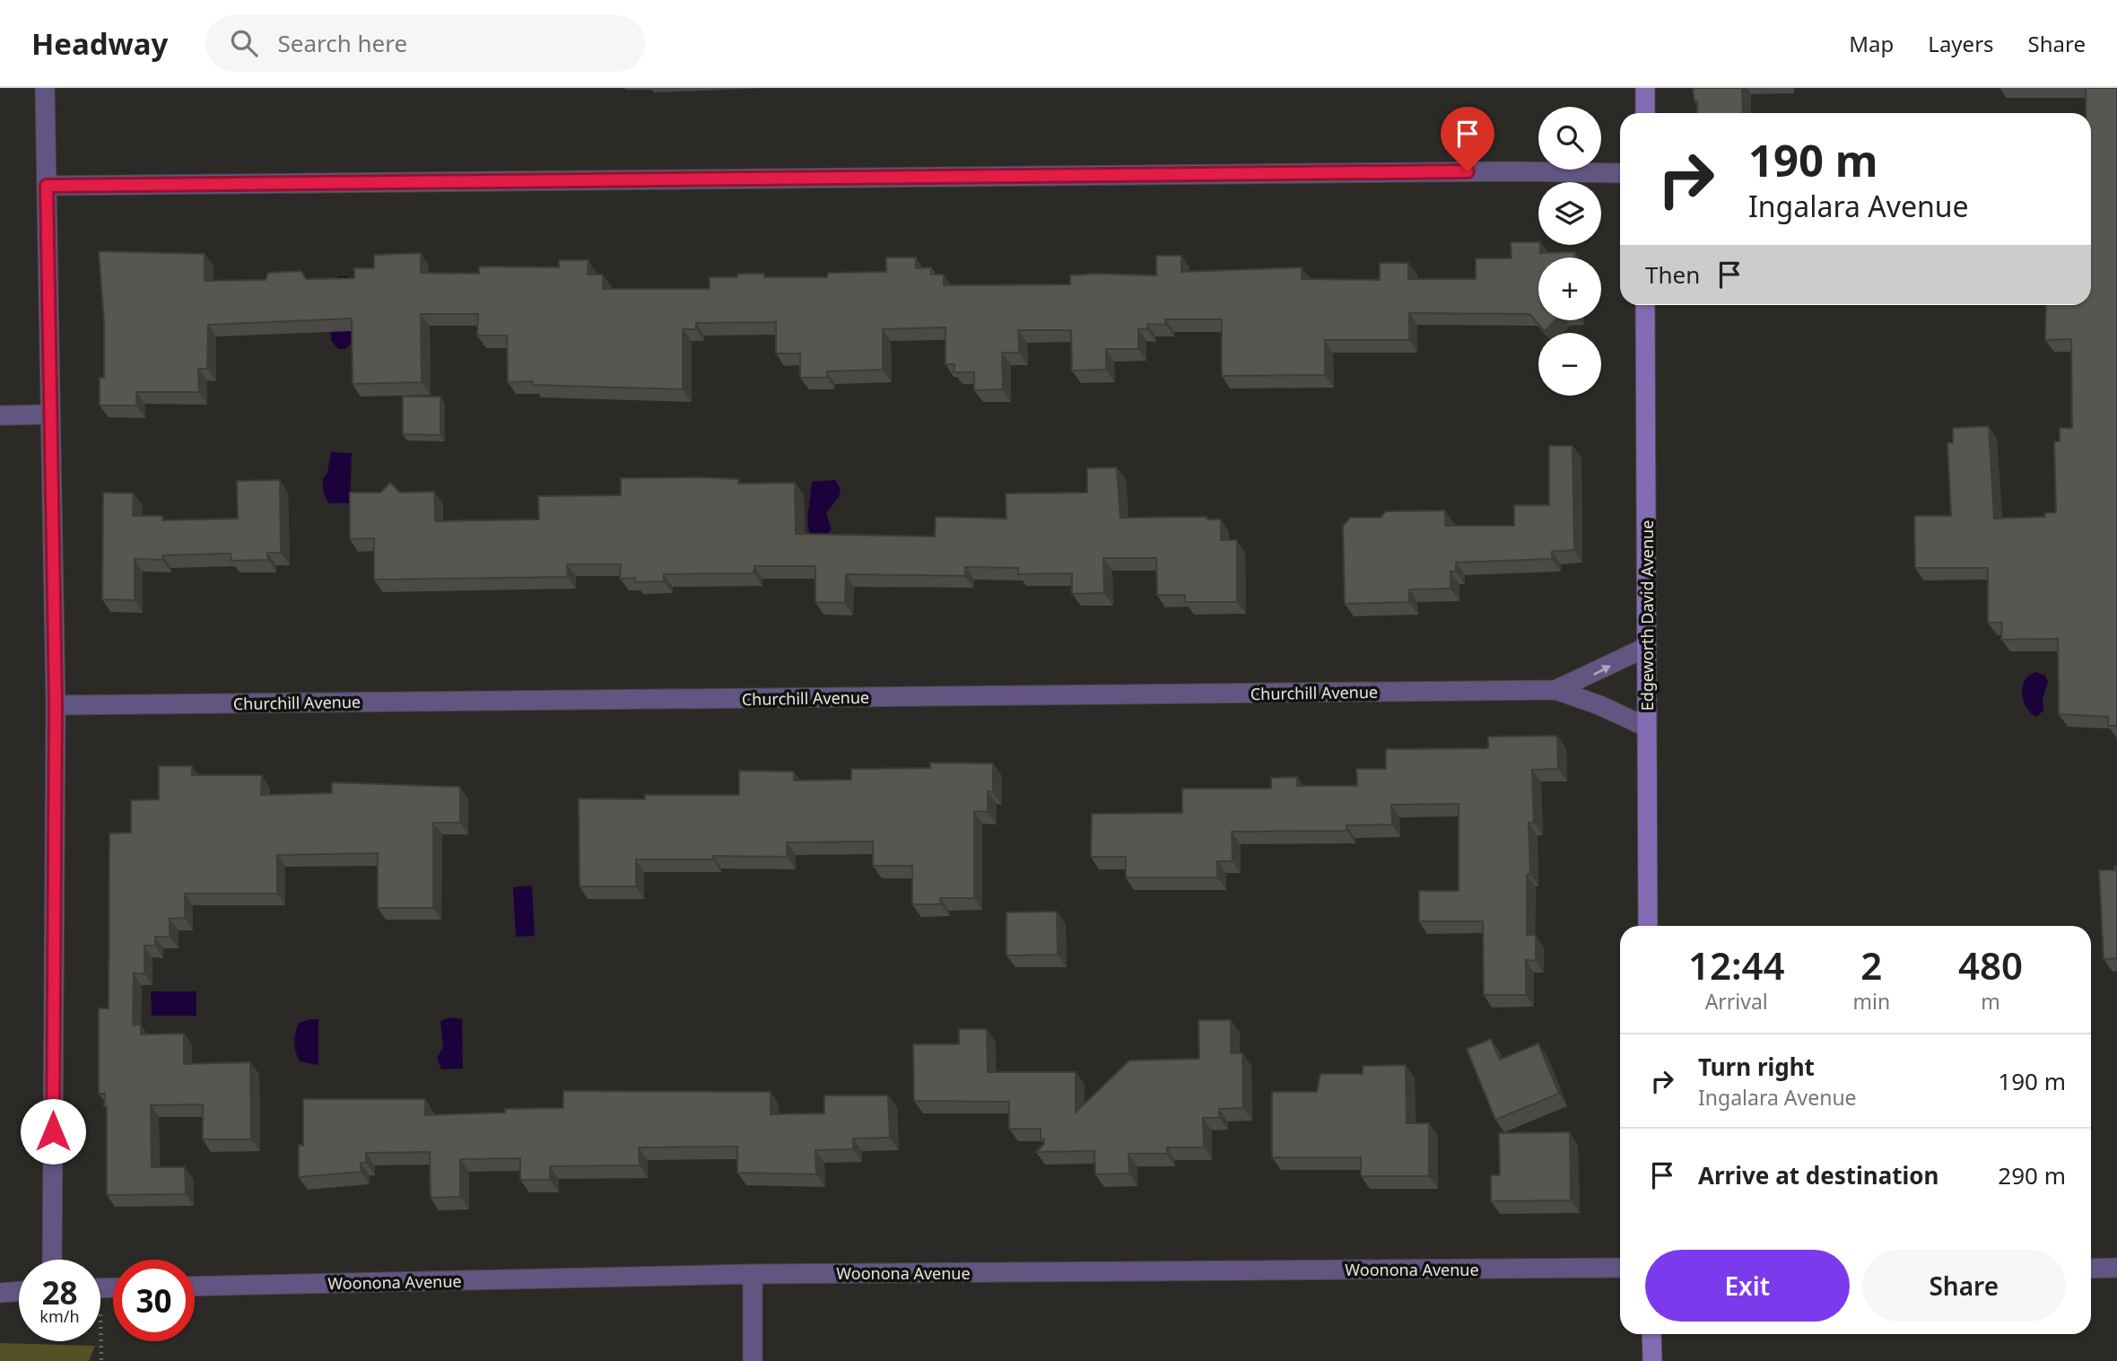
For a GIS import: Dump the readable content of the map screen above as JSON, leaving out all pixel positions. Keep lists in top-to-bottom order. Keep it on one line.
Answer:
{"streets":{"main road":["Edgeworth David Avenue"],"street":["Churchill Avenue","Woonona Avenue"]},"crossings":[["Edgeworth David Avenue","Churchill Avenue"]],"page":{"header":"Headway","search":"Search here","nav":["Map","Layers","Share"],"map_buttons":["+","−"],"turn":["190 m","Ingalara Avenue"],"then":"Then","eta":["12:44","Arrival","2","min","480","m"],"list":[{"name":"Turn right","note":"Ingalara Avenue","value":"190 m"},{"name":"Arrive at destination","value":"290 m"}],"buttons":["Exit","Share"],"speed":"28 km/h","limit":"30"}}
